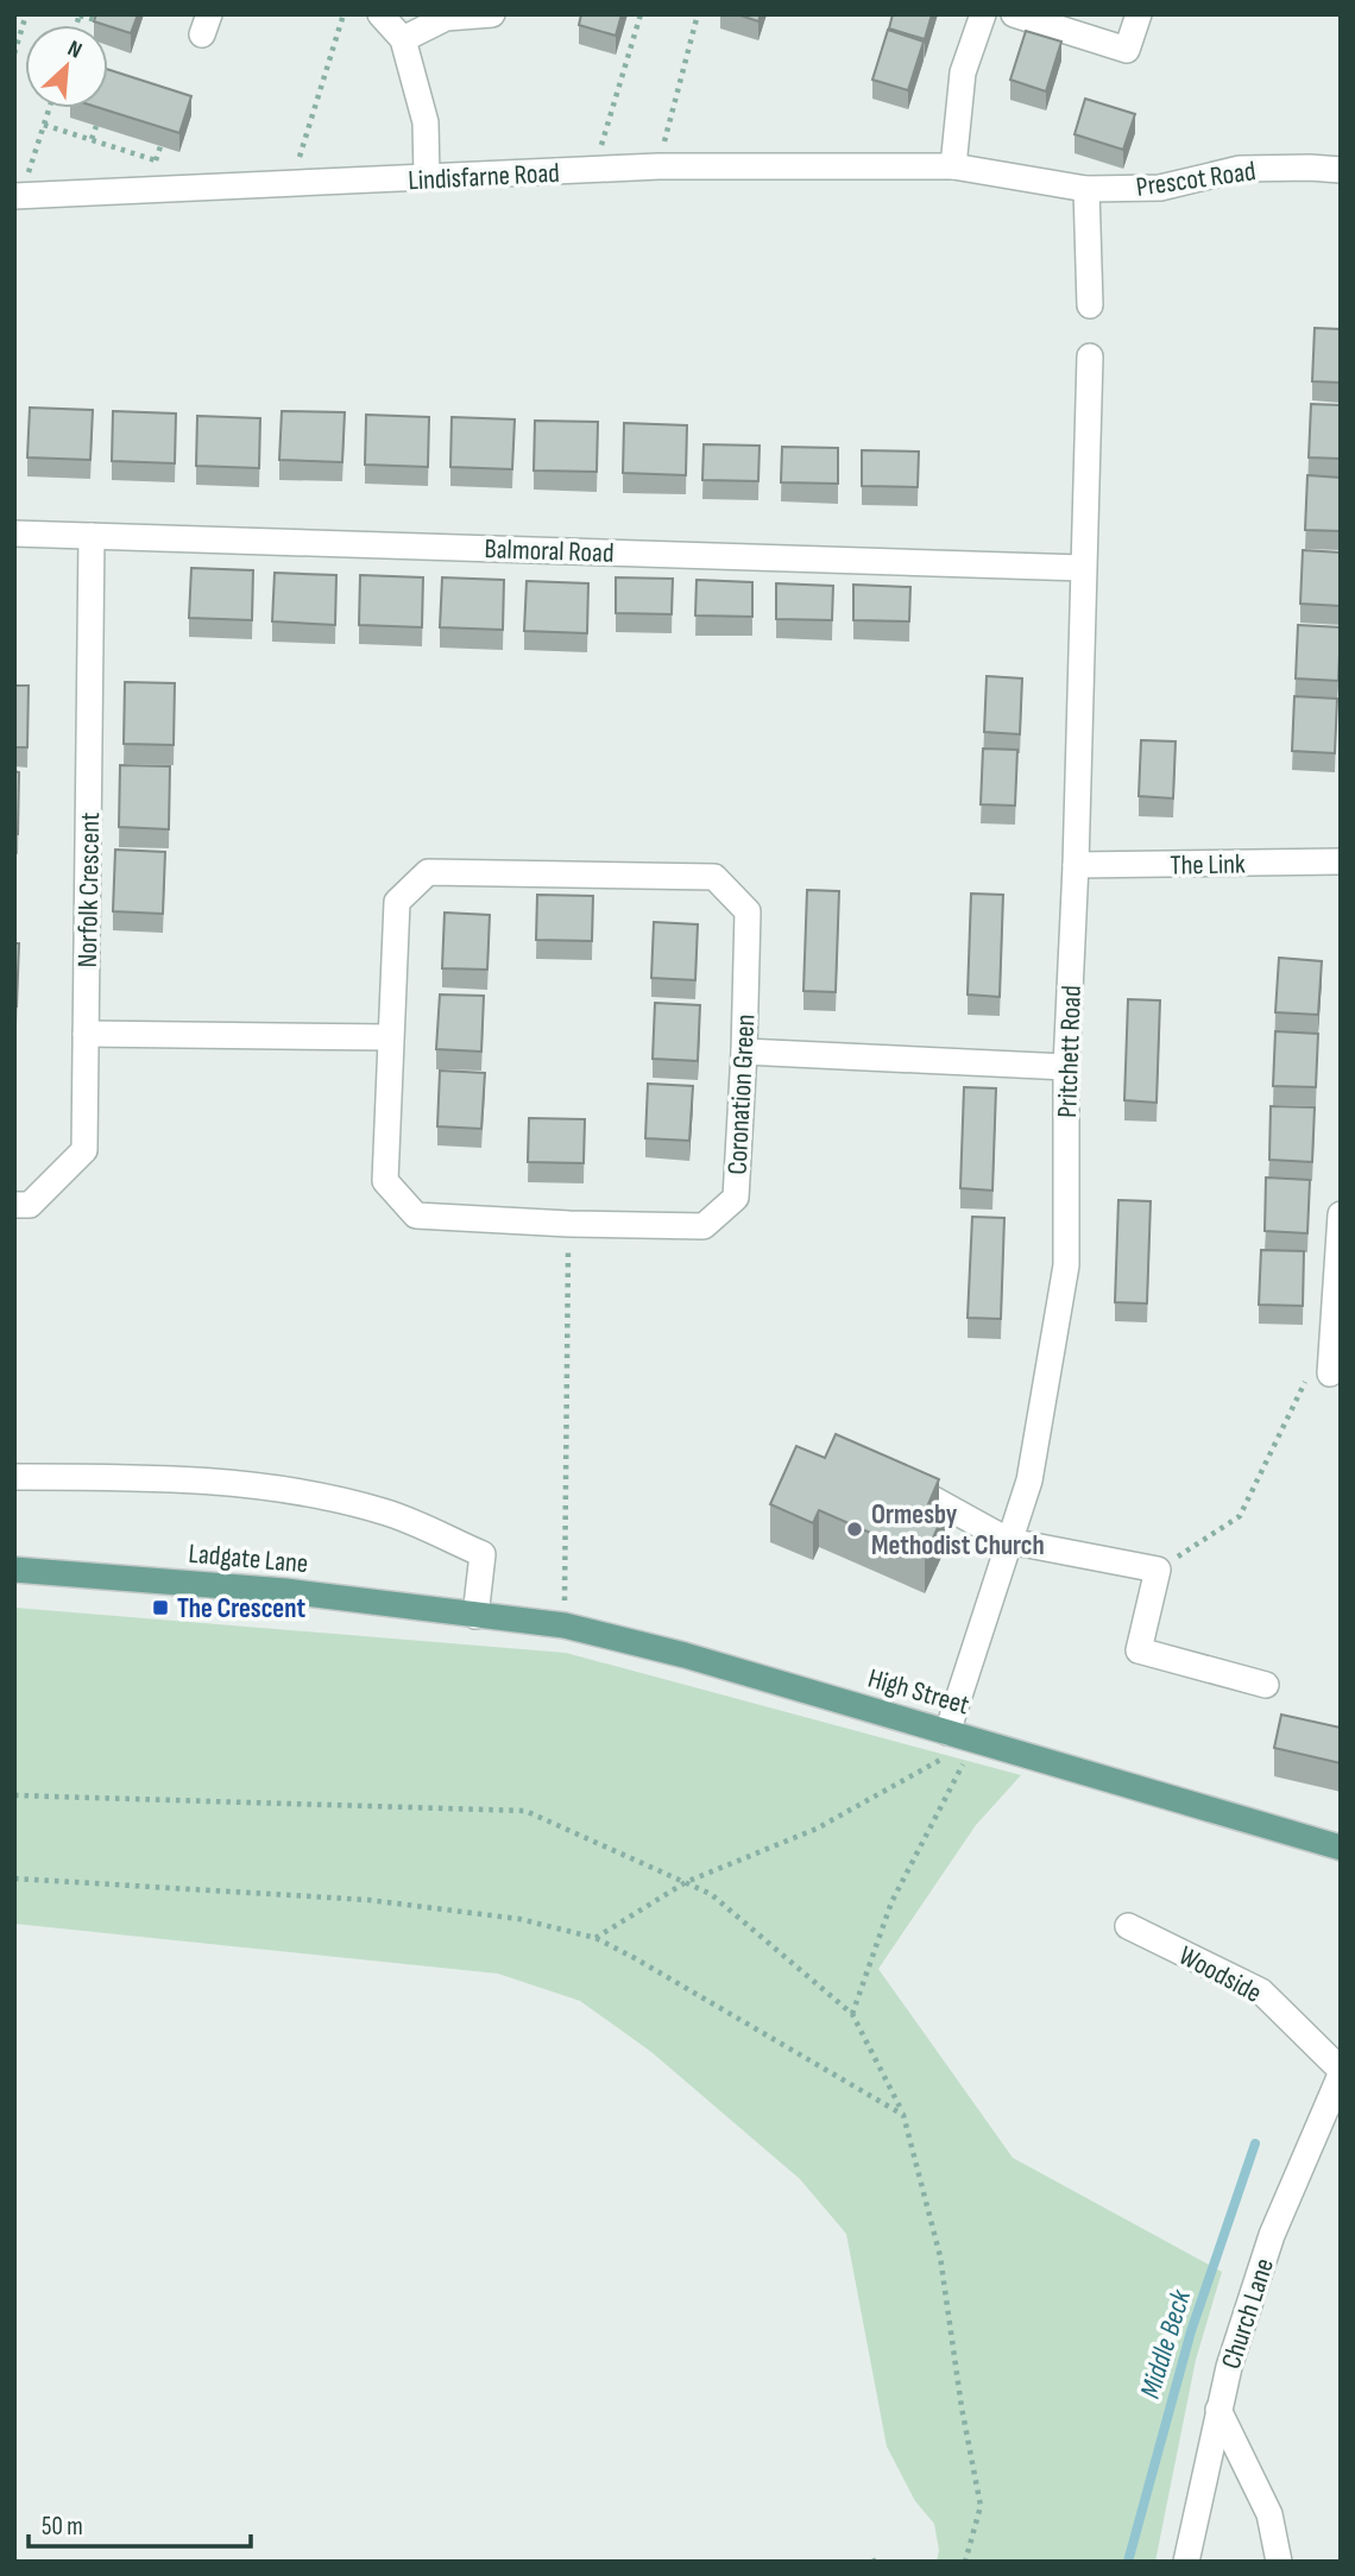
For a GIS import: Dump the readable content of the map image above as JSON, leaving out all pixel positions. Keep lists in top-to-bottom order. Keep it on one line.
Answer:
{"streets":{"main road":["Ladgate Lane","High Street"],"street":["Lindisfarne Road","Prescot Road","Balmoral Road","The Link","Norfolk Crescent","Pritchett Road","Coronation Green","Woodside","Church Lane"]},"crossings":[["Lindisfarne Road","Prescot Road"],["Balmoral Road","Norfolk Crescent"],["Balmoral Road","Pritchett Road"],["The Link","Pritchett Road"],["Pritchett Road","High Street"],["Ladgate Lane","High Street"],["Woodside","Church Lane"]],"water":["Middle Beck"],"places":{"other":["Ormesby Methodist Church"],"transit":["The Crescent"]},"scale_bar":"50 m","north":"top right"}
